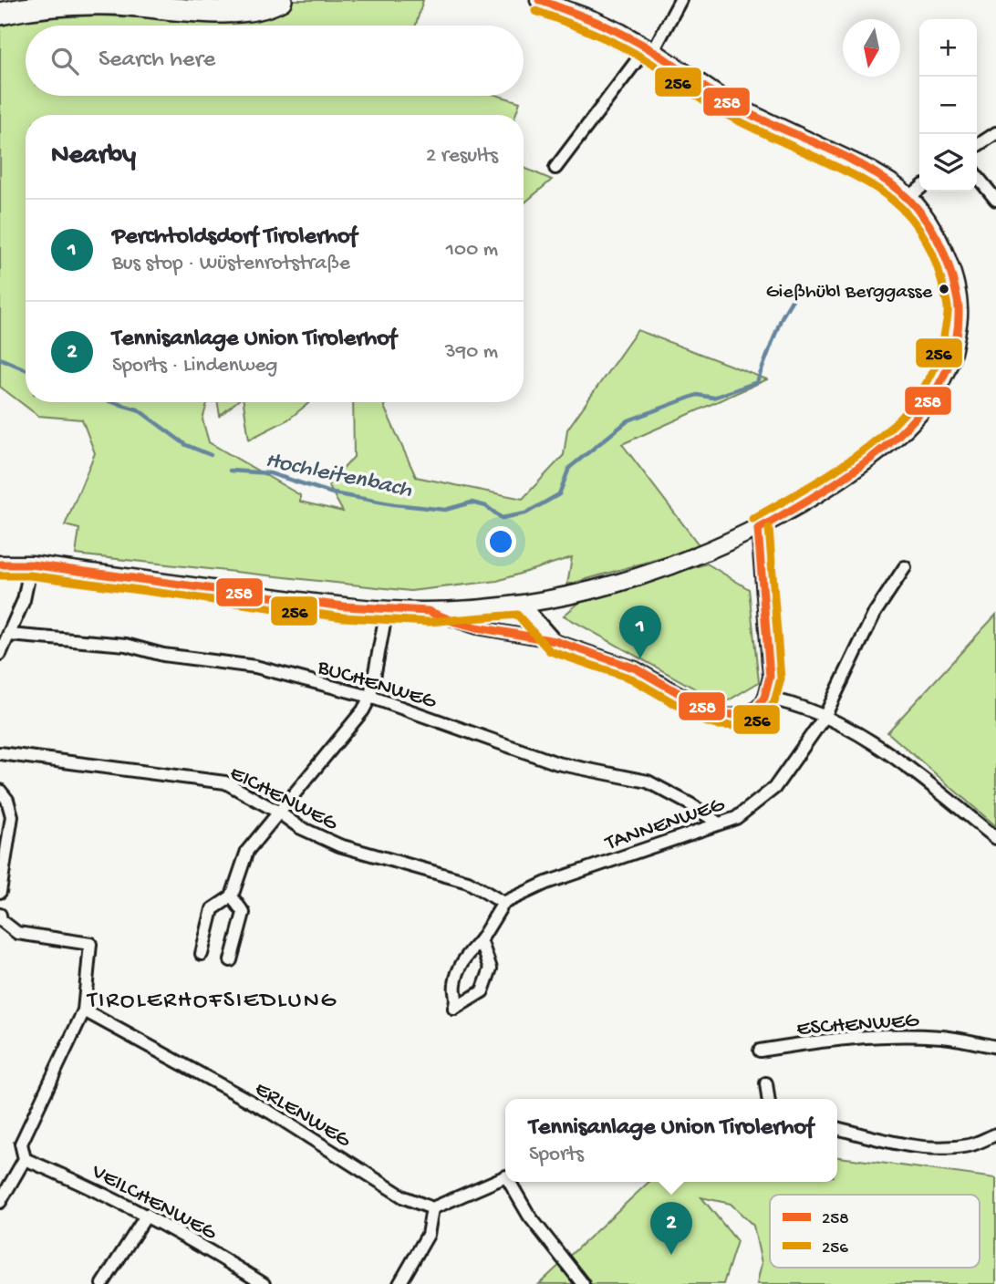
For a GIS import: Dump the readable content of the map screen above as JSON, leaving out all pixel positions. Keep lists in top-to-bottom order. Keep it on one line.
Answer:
{"streets":{"street":["BUCHENWEG","EICHENWEG","TANNENWEG","ESCHENWEG","ERLENWEG","VEILCHENWEG"]},"crossings":[["BUCHENWEG","TANNENWEG"],["EICHENWEG","TANNENWEG"]],"districts":["TIROLERHOFSIEDLUNG"],"water":["Hochleitenbach"],"places":["Gießhübl Berggasse"],"lines":["transit line 258","transit line 256"],"legend":["258","256"],"north":"bottom","page":{"map_buttons":["+","−"],"search":"Search here","heading":["Nearby","2 results"],"list":[{"mark":"1","name":"Perchtoldsdorf Tirolerhof","note":"Bus stop · Wüstenrotstraße","value":"100 m"},{"mark":"2","name":"Tennisanlage Union Tirolerhof","note":"Sports · Lindenweg","value":"390 m"}],"pins":["1","2"],"popup":["Tennisanlage Union Tirolerhof","Sports"]}}
